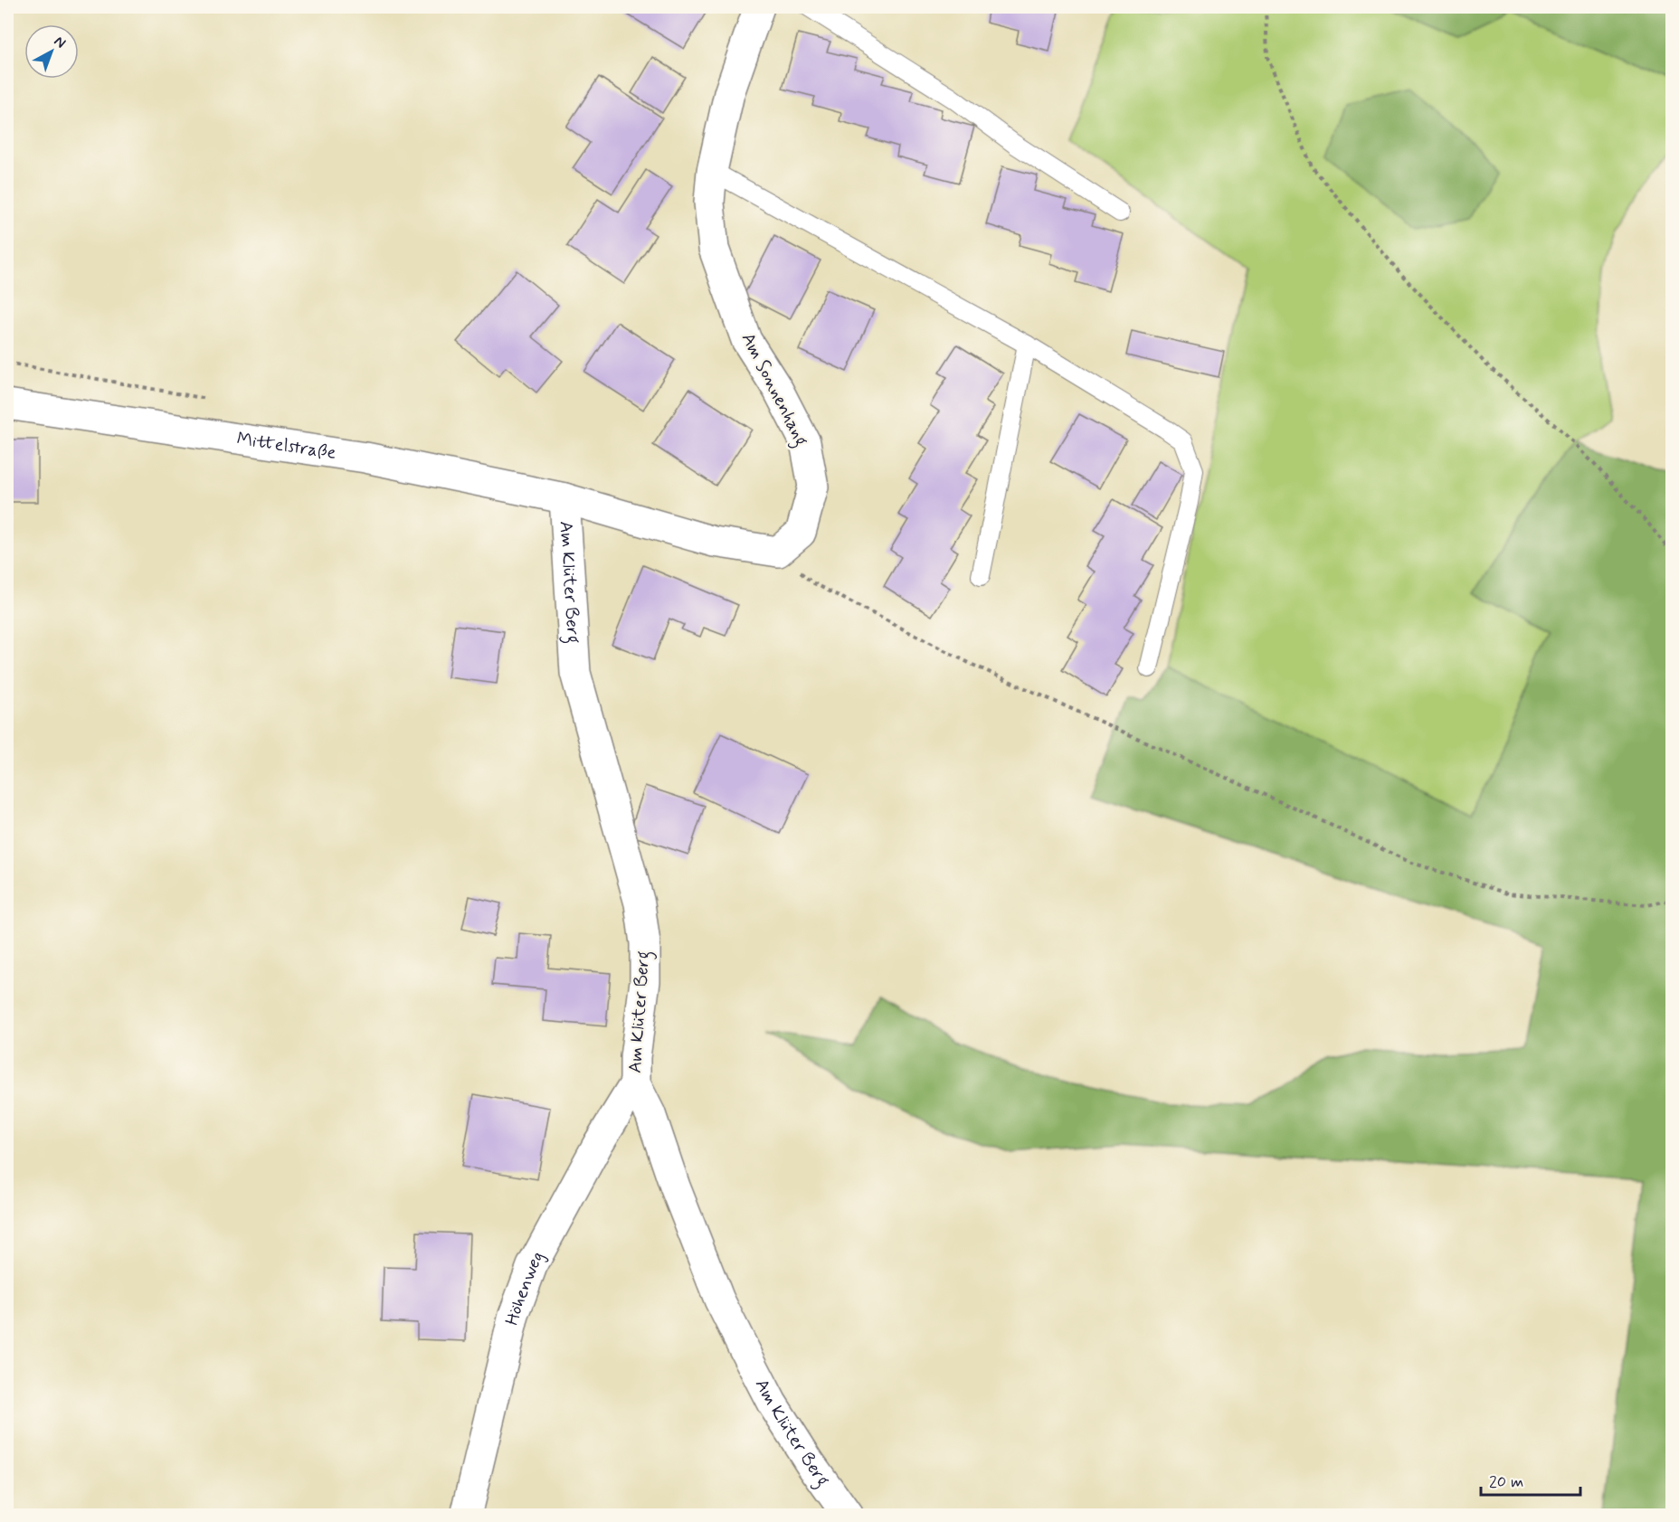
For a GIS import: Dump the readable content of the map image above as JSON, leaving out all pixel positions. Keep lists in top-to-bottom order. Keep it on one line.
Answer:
{"streets":{"street":["Am Sonnenhang","Mittelstraße","Am Klüter Berg","Höhenweg"]},"crossings":[["Mittelstraße","Am Klüter Berg"],["Am Klüter Berg","Höhenweg"]],"scale_bar":"20 m","north":"top right"}
